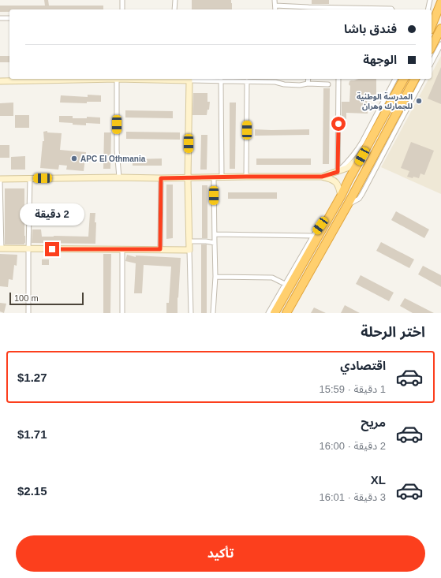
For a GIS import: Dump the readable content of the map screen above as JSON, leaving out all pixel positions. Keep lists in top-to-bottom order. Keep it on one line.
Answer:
{"places":["المدرسة الوطنية للجمارك وهران","APC El Othmania"],"scale_bar":"100 m","page":{"banner":["فندق باشا","الوجهة"],"bubble":"2 دقيقة","scale":"100 m","heading":"اختر الرحلة","list":[{"name":"اقتصادي","note":"1 دقيقة · 15:59","value":"$1.27"},{"name":"مريح","note":"2 دقيقة · 16:00","value":"$1.71"},{"name":"XL","note":"3 دقيقة · 16:01","value":"$2.15"}],"buttons":"تأكيد"}}
